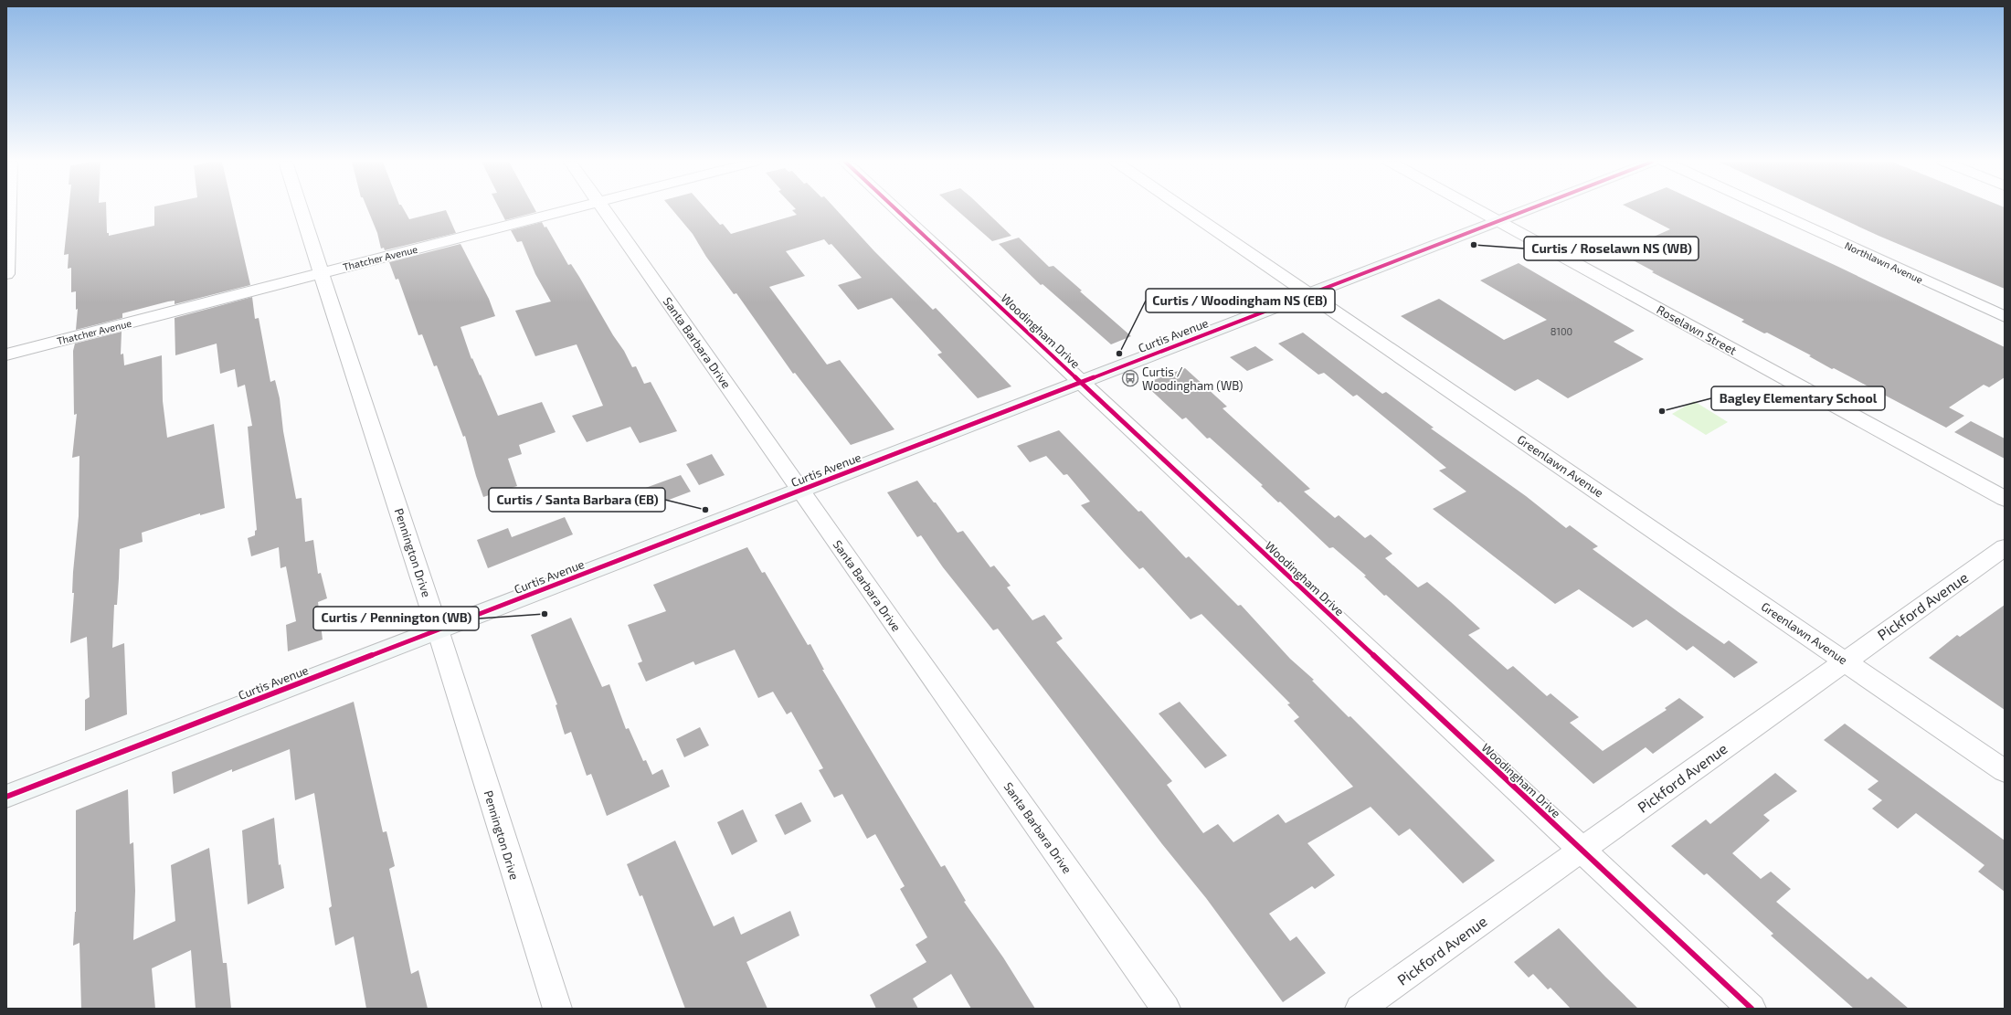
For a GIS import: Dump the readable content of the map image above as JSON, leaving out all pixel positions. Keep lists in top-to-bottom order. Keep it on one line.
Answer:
{"streets":{"street":["Thatcher Avenue","Northlawn Avenue","Roselawn Street","Woodingham Drive","Curtis Avenue","Santa Barbara Drive","Greenlawn Avenue","Pennington Drive","Pickford Avenue"]},"crossings":[["Thatcher Avenue","Pennington Drive"],["Roselawn Street","Curtis Avenue"],["Woodingham Drive","Curtis Avenue"],["Woodingham Drive","Pickford Avenue"],["Curtis Avenue","Santa Barbara Drive"],["Curtis Avenue","Greenlawn Avenue"],["Curtis Avenue","Pennington Drive"],["Greenlawn Avenue","Pickford Avenue"]],"places":{"other":["Curtis / Roselawn NS (WB)","Curtis / Woodingham NS (EB)","Bagley Elementary School","Curtis / Santa Barbara (EB)","Curtis / Pennington (WB)"],"bus stop":["Curtis / Woodingham (WB)"]},"house_numbers":["8100"]}
